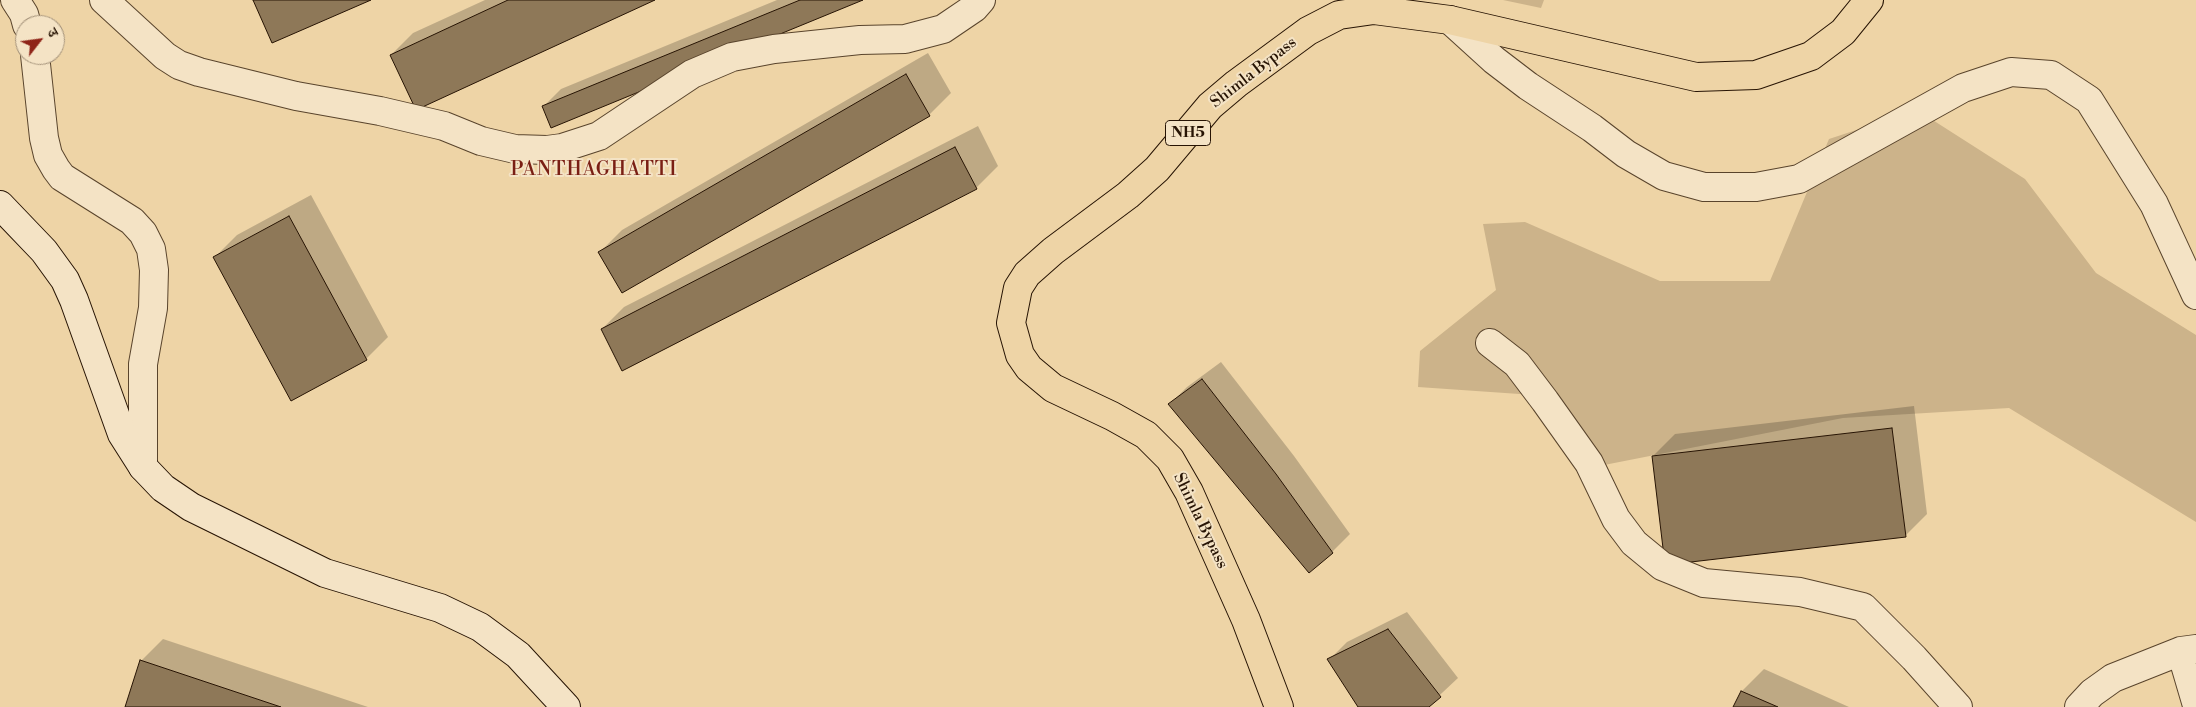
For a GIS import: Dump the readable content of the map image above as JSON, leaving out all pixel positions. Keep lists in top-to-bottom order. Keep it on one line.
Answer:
{"streets":{"highway":["Shimla Bypass","NH5"]},"districts":["PANTHAGHATTI"],"north":"top right"}
